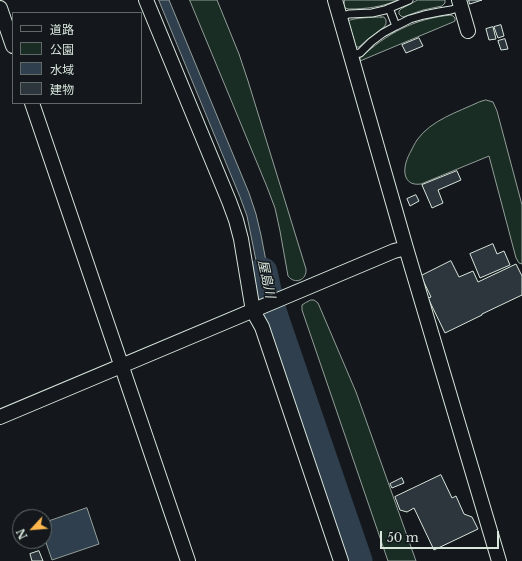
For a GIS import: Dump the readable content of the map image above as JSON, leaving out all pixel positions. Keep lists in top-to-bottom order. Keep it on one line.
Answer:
{"water":["屋島川"],"legend":["道路","公園","水域","建物"],"scale_bar":"50 m","north":"bottom left"}
